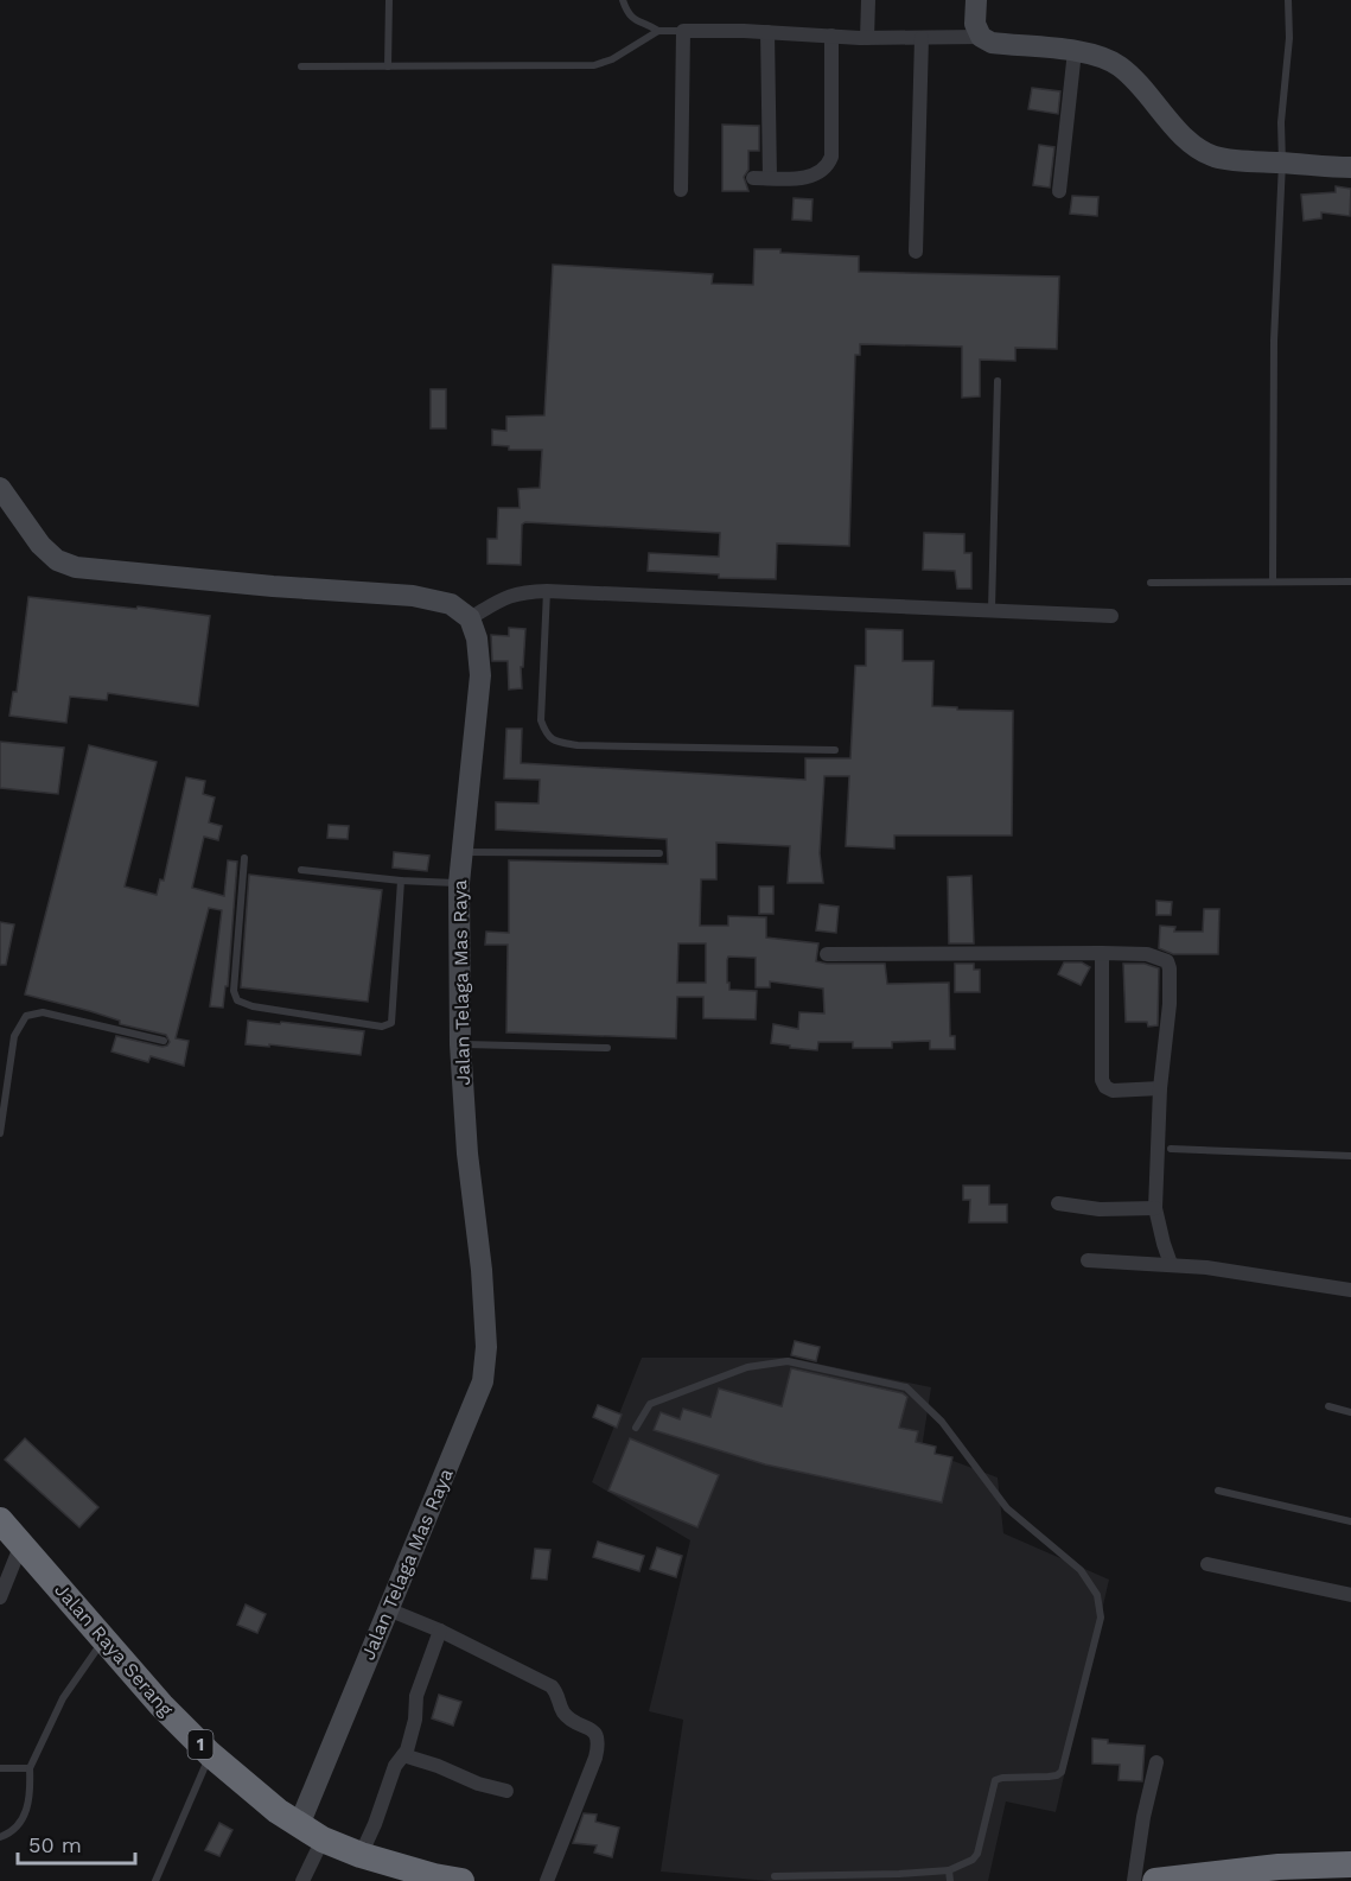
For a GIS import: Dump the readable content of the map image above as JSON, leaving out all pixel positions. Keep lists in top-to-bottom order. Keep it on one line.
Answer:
{"streets":{"highway":["Jalan Raya Serang","1"],"main road":["Jalan Telaga Mas Raya"]},"crossings":[["Jalan Telaga Mas Raya","Jalan Raya Serang"]],"scale_bar":"50 m"}
